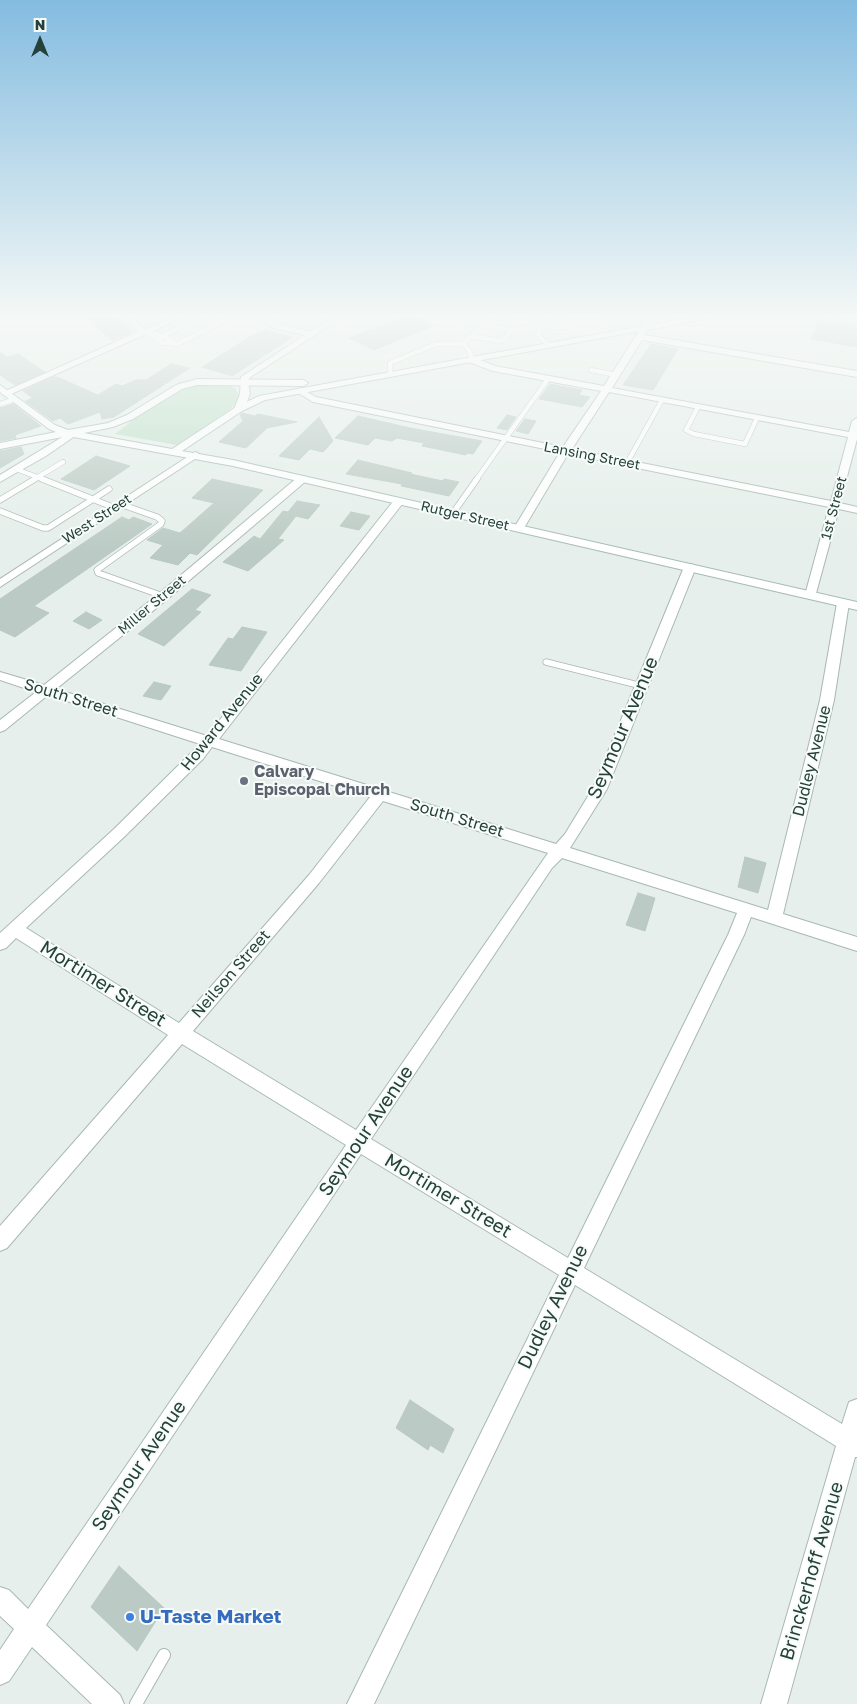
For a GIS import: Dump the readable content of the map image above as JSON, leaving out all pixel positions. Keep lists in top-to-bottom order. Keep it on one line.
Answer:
{"streets":{"street":["Lansing Street","1st Street","Rutger Street","West Street","Miller Street","South Street","Howard Avenue","Seymour Avenue","Dudley Avenue","Neilson Street","Mortimer Street","Brinckerhoff Avenue"]},"crossings":[["Lansing Street","1st Street"],["1st Street","Rutger Street"],["Rutger Street","West Street"],["Rutger Street","Miller Street"],["Rutger Street","Howard Avenue"],["Rutger Street","Seymour Avenue"],["Rutger Street","Dudley Avenue"],["Miller Street","South Street"],["South Street","Howard Avenue"],["South Street","Seymour Avenue"],["South Street","Dudley Avenue"],["South Street","Neilson Street"],["Howard Avenue","Mortimer Street"],["Seymour Avenue","Mortimer Street"],["Dudley Avenue","Mortimer Street"],["Neilson Street","Mortimer Street"],["Mortimer Street","Brinckerhoff Avenue"]],"places":["Calvary Episcopal Church","U-Taste Market"],"north":"top"}
